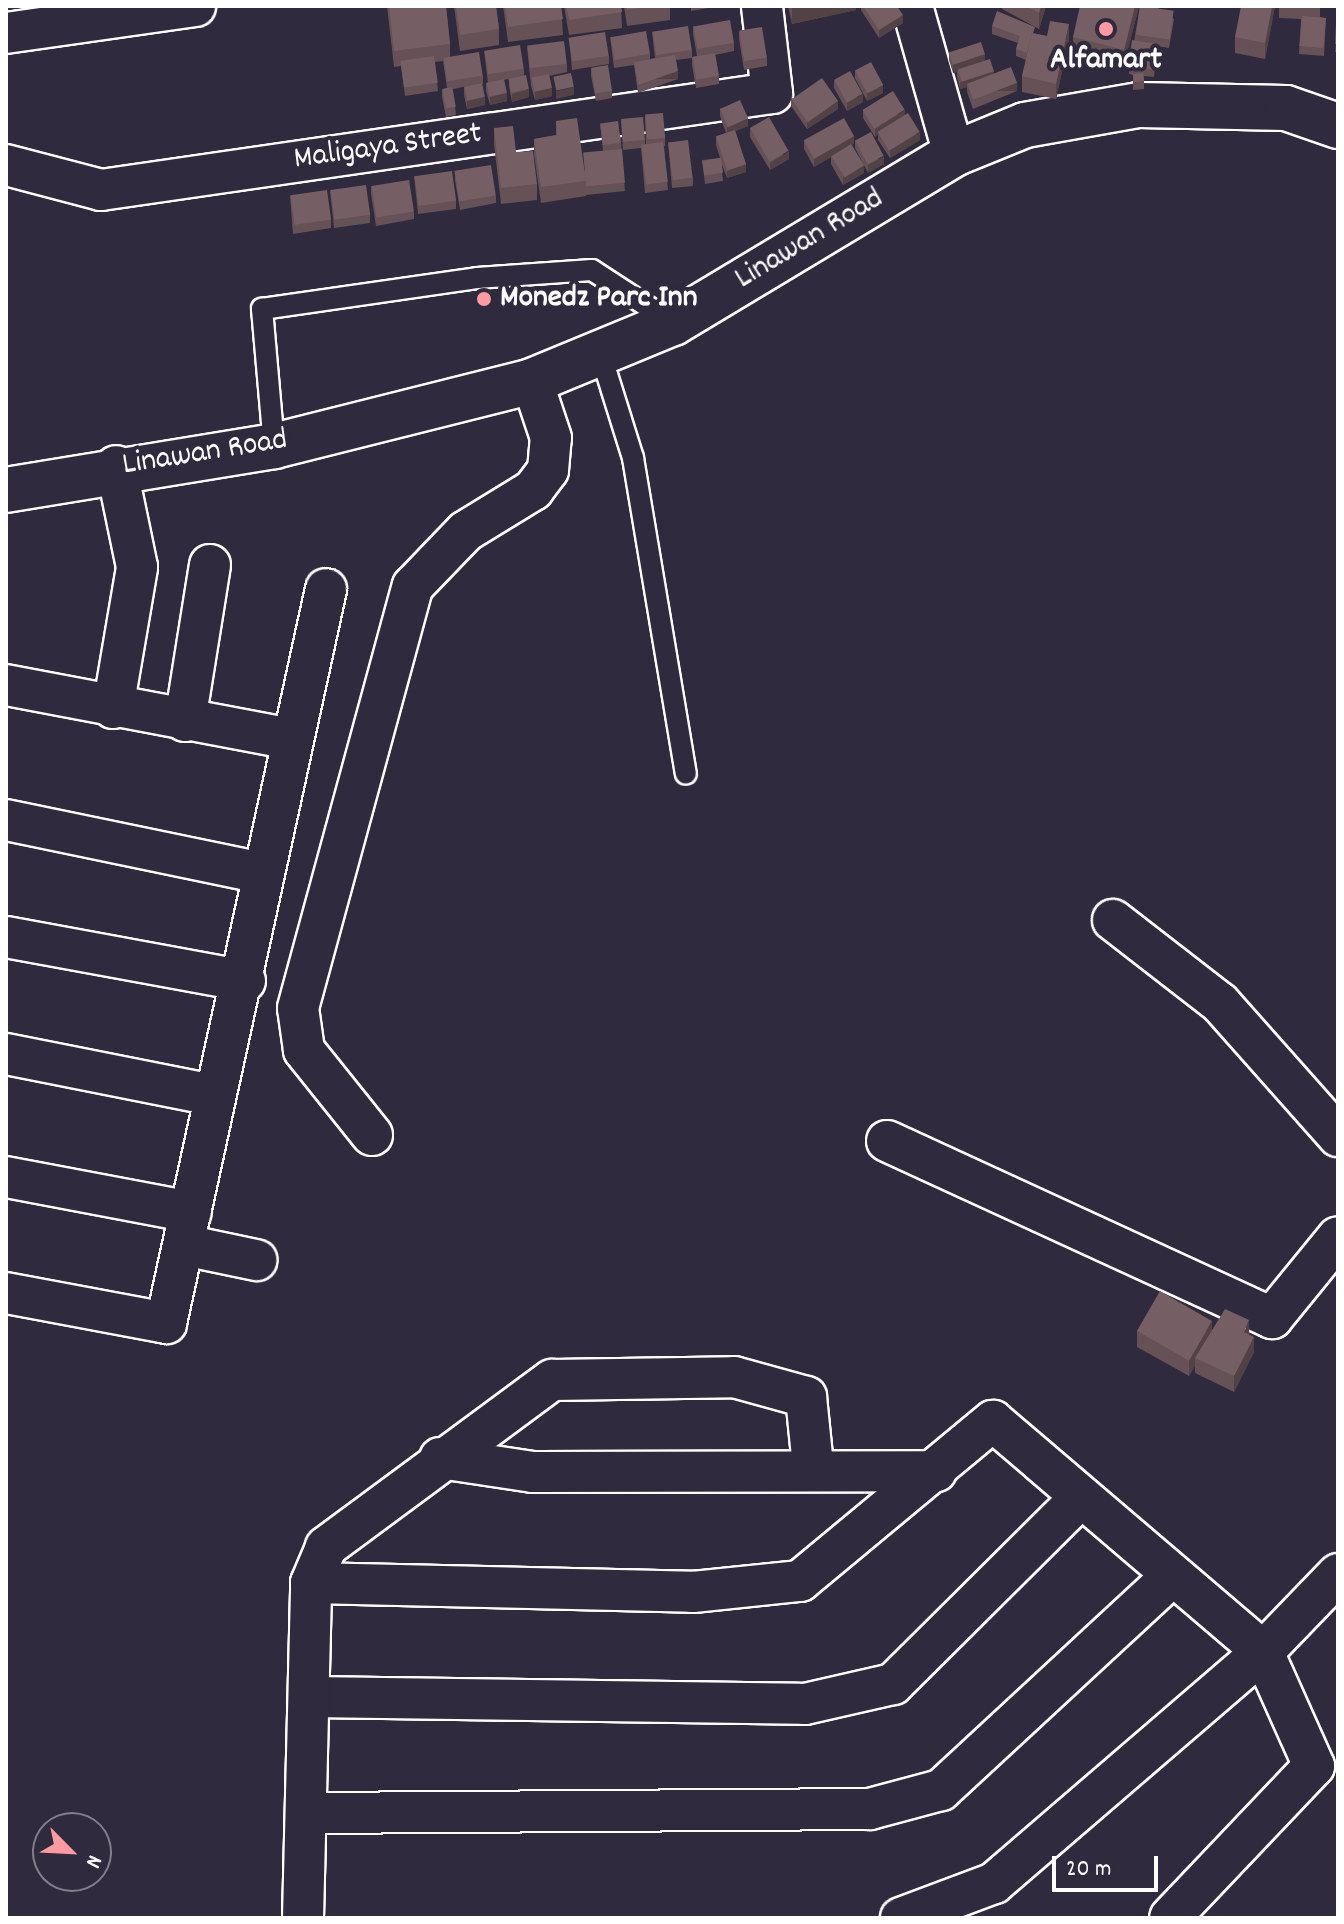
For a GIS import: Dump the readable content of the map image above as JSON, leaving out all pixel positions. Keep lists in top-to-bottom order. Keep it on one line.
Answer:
{"streets":{"street":["Maligaya Street","Linawan Road"]},"places":["Alfamart","Monedz Parc Inn"],"scale_bar":"20 m","north":"bottom right"}
